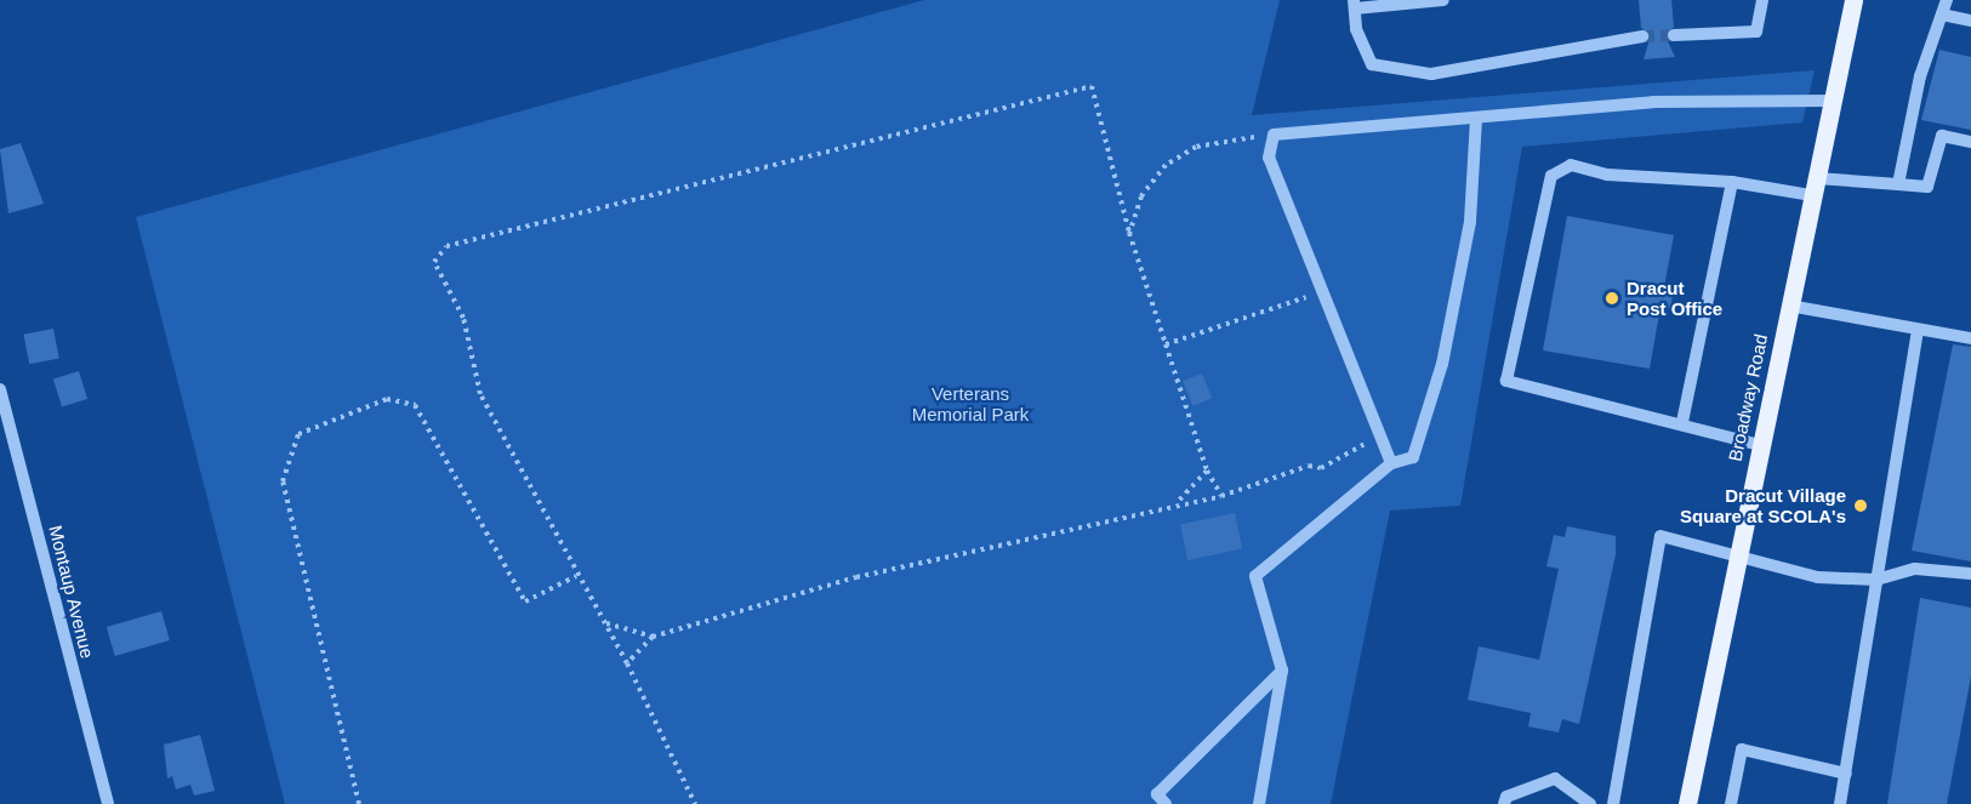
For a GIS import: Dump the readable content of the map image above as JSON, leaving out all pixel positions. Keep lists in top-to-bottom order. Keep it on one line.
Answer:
{"streets":{"main road":["Broadway Road"],"street":["Montaup Avenue"]},"parks":["Verterans Memorial Park"],"places":["Dracut Post Office","Dracut Village Square at SCOLA's"]}
